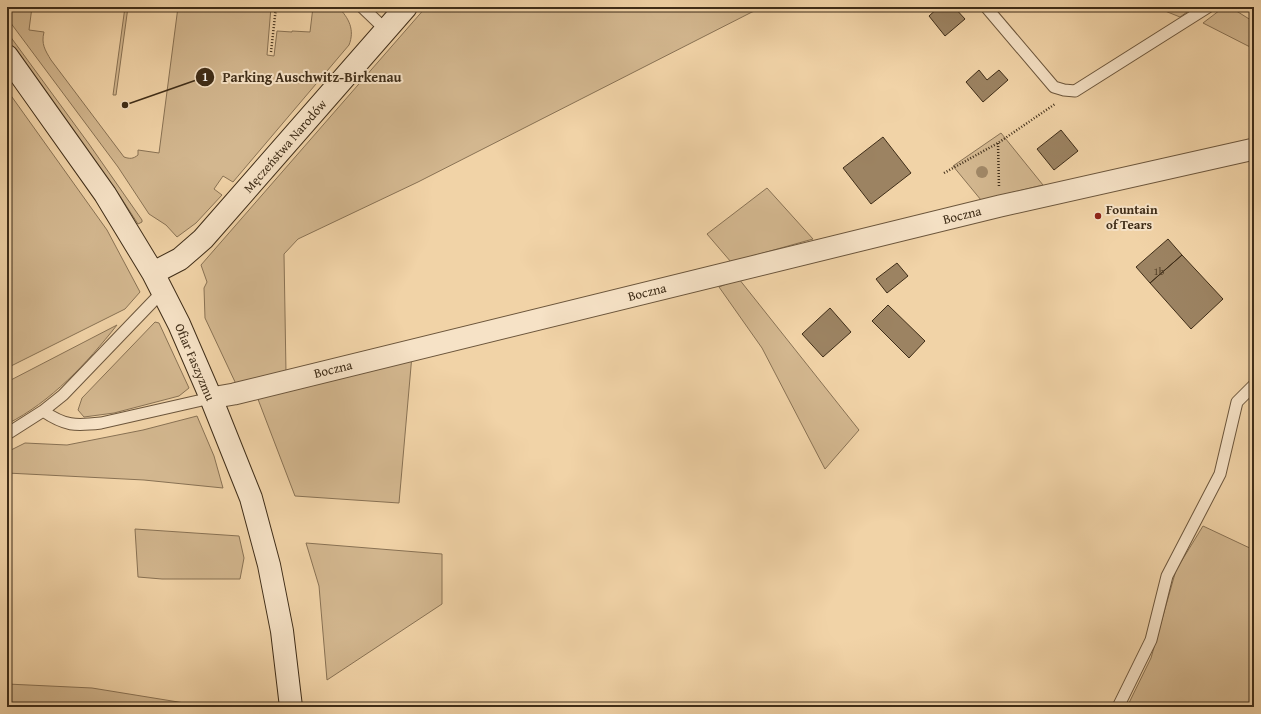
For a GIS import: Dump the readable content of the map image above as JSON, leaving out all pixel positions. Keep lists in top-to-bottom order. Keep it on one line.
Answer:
{"streets":{"street":["Męczeństwa Narodów","Boczna","Ofiar Faszyzmu"]},"crossings":[["Męczeństwa Narodów","Boczna"],["Męczeństwa Narodów","Ofiar Faszyzmu"],["Boczna","Ofiar Faszyzmu"]],"places":["Parking Auschwitz-Birkenau","Fountain of Tears"],"house_numbers":["1b"]}
